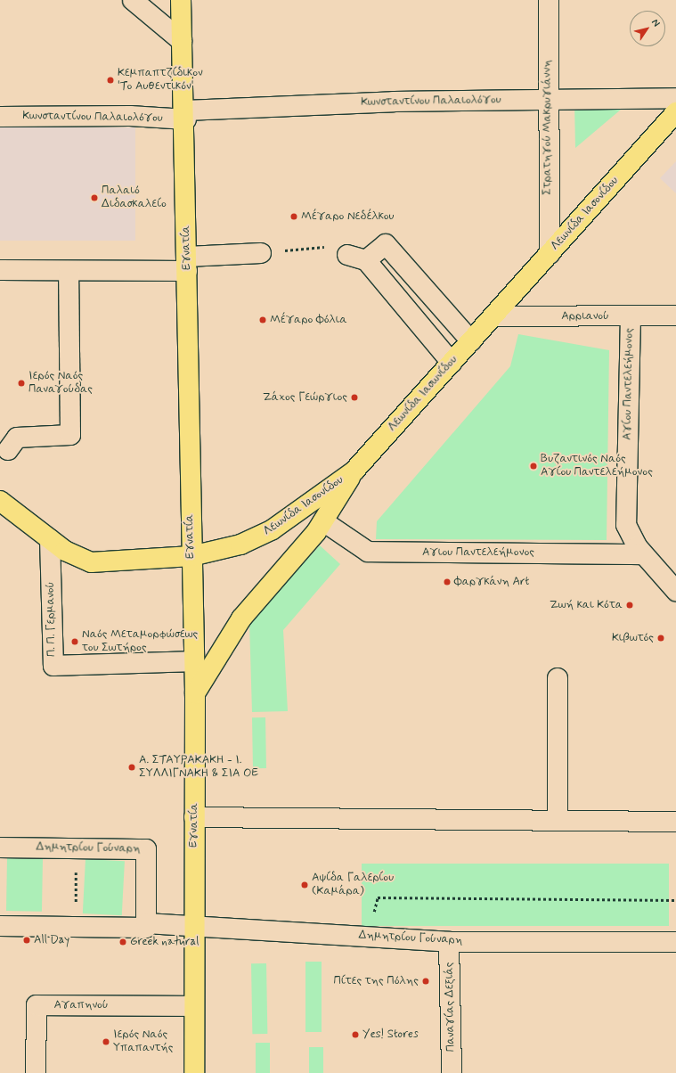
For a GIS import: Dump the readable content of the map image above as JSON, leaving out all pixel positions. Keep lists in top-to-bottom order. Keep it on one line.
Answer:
{"streets":{"main road":["Λεωνίδα Ιασονίδου","Εγνατία","Λεωνίδα Ιασωνίδου"],"street":["Κωνσταντίνου Παλαιολόγου","Στρατηγού Μακρυγιάννη","Αρριανού","Αγίου Παντελεήμονος","Αγιου Παντελεήμονος","Π. Π. Γερμανού","Δημητρίου Γούναρη","Αγαπηνού","Παναγίας Δεξιάς"]},"crossings":[["Κωνσταντίνου Παλαιολόγου","Στρατηγού Μακρυγιάννη"],["Κωνσταντίνου Παλαιολόγου","Εγνατία"],["Στρατηγού Μακρυγιάννη","Λεωνίδα Ιασονίδου"],["Λεωνίδα Ιασονίδου","Εγνατία"],["Λεωνίδα Ιασονίδου","Αρριανού"],["Λεωνίδα Ιασονίδου","Λεωνίδα Ιασωνίδου"],["Λεωνίδα Ιασονίδου","Π. Π. Γερμανού"],["Εγνατία","Π. Π. Γερμανού"],["Εγνατία","Δημητρίου Γούναρη"],["Εγνατία","Αγαπηνού"],["Αρριανού","Αγίου Παντελεήμονος"],["Αρριανού","Λεωνίδα Ιασωνίδου"],["Αγίου Παντελεήμονος","Αγιου Παντελεήμονος"],["Δημητρίου Γούναρη","Παναγίας Δεξιάς"]],"places":["Κεμπαπτζίδικον 'Το Αυθεντικόν'","Παλαιό Διδασκαλείο","Μέγαρο Νεδέλκου","Μέγαρο Φόλια","Ιερός Ναός Παναγούδας","Ζάχος Γεώργιος","Βυζαντινός Ναός Αγίου Παντελεήμονος","Φαργκάνη Art","Ζωή και Κότα","Κιβωτός","Ναός Μεταμορφώσεως του Σωτήρος","Α. ΣΤΑΥΡΑΚΑΚΗ - Ι. ΣΥΛΛΙΓΝΑΚΗ & ΣΙΑ ΟΕ","Αψίδα Γαλερίου (Καμάρα)","All Day","Greek natural","Πίτες της Πόλης","Yes! Stores","Ιερός Ναός Υπαπαντής"],"north":"top right"}
